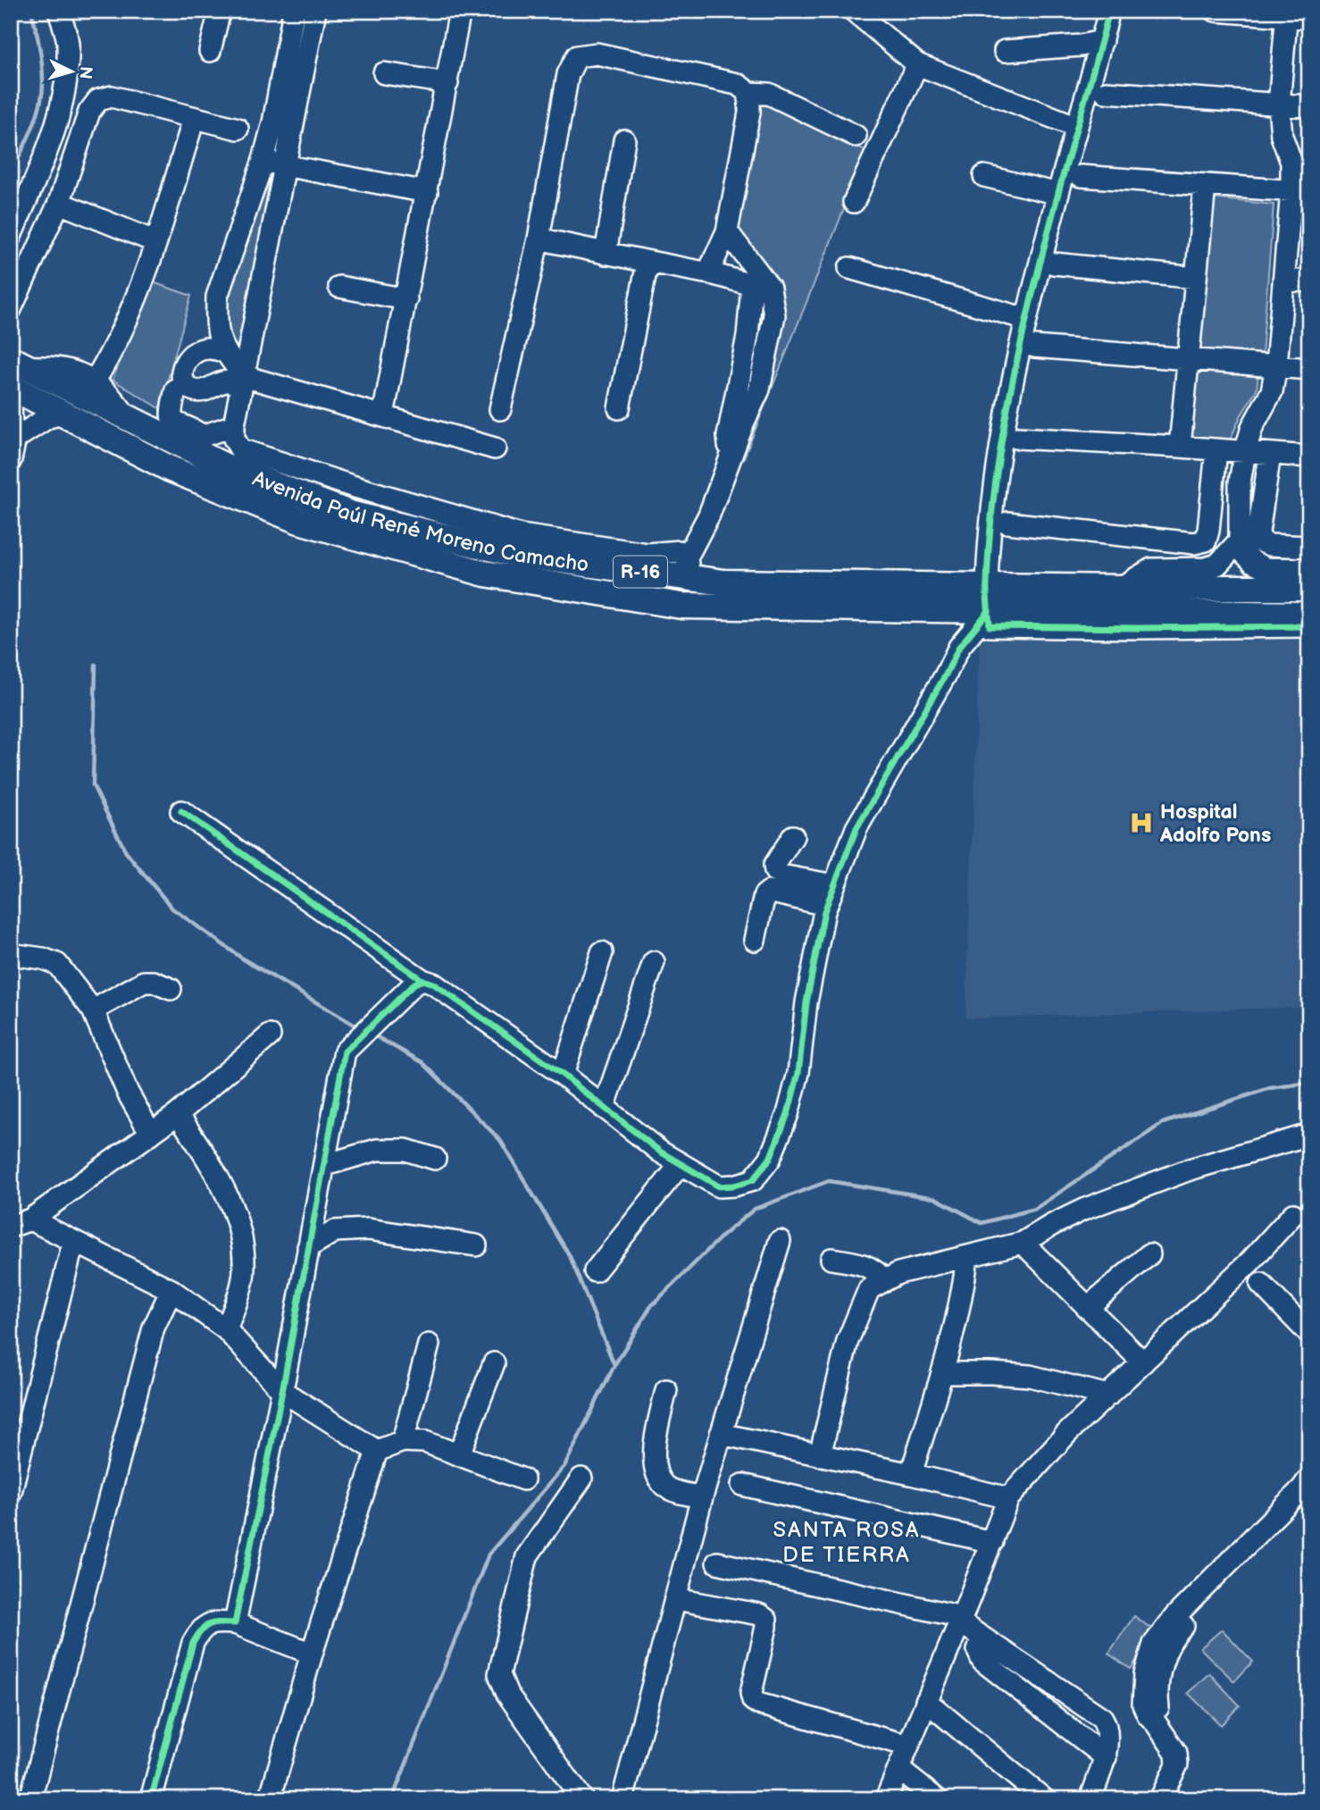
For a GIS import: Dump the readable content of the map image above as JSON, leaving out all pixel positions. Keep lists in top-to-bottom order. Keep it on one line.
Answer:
{"streets":{"main road":["Avenida Paúl René Moreno Camacho","R-16"]},"districts":["SANTA ROSA DE TIERRA"],"places":{"hospital":["Hospital Adolfo Pons"]},"north":"right"}
